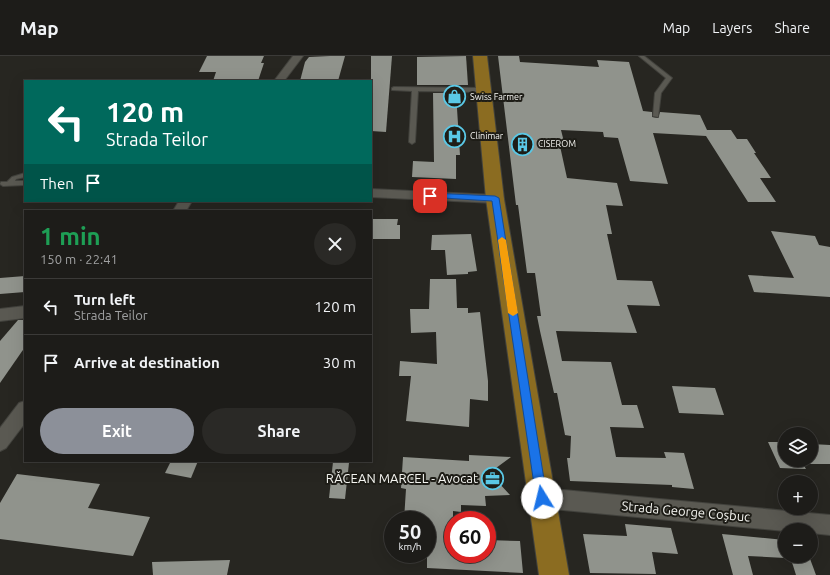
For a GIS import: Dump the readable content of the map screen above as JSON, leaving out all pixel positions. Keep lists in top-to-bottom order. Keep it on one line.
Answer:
{"streets":{"street":["Strada George Coșbuc"]},"places":{"shop":["Swiss Farmer"],"hospital":["Clinimar"],"building":["CISEROM"],"office":["RĂCEAN MARCEL - Avocat"]},"page":{"header":"Map","nav":["Map","Layers","Share"],"turn":["120 m","Strada Teilor"],"then":"Then","heading":["1 min","150 m · 22:41"],"list":[{"name":"Turn left","note":"Strada Teilor","value":"120 m"},{"name":"Arrive at destination","value":"30 m"}],"buttons":["Exit","Share"],"map_buttons":["+","−"],"speed":"50 km/h","limit":"60"}}
